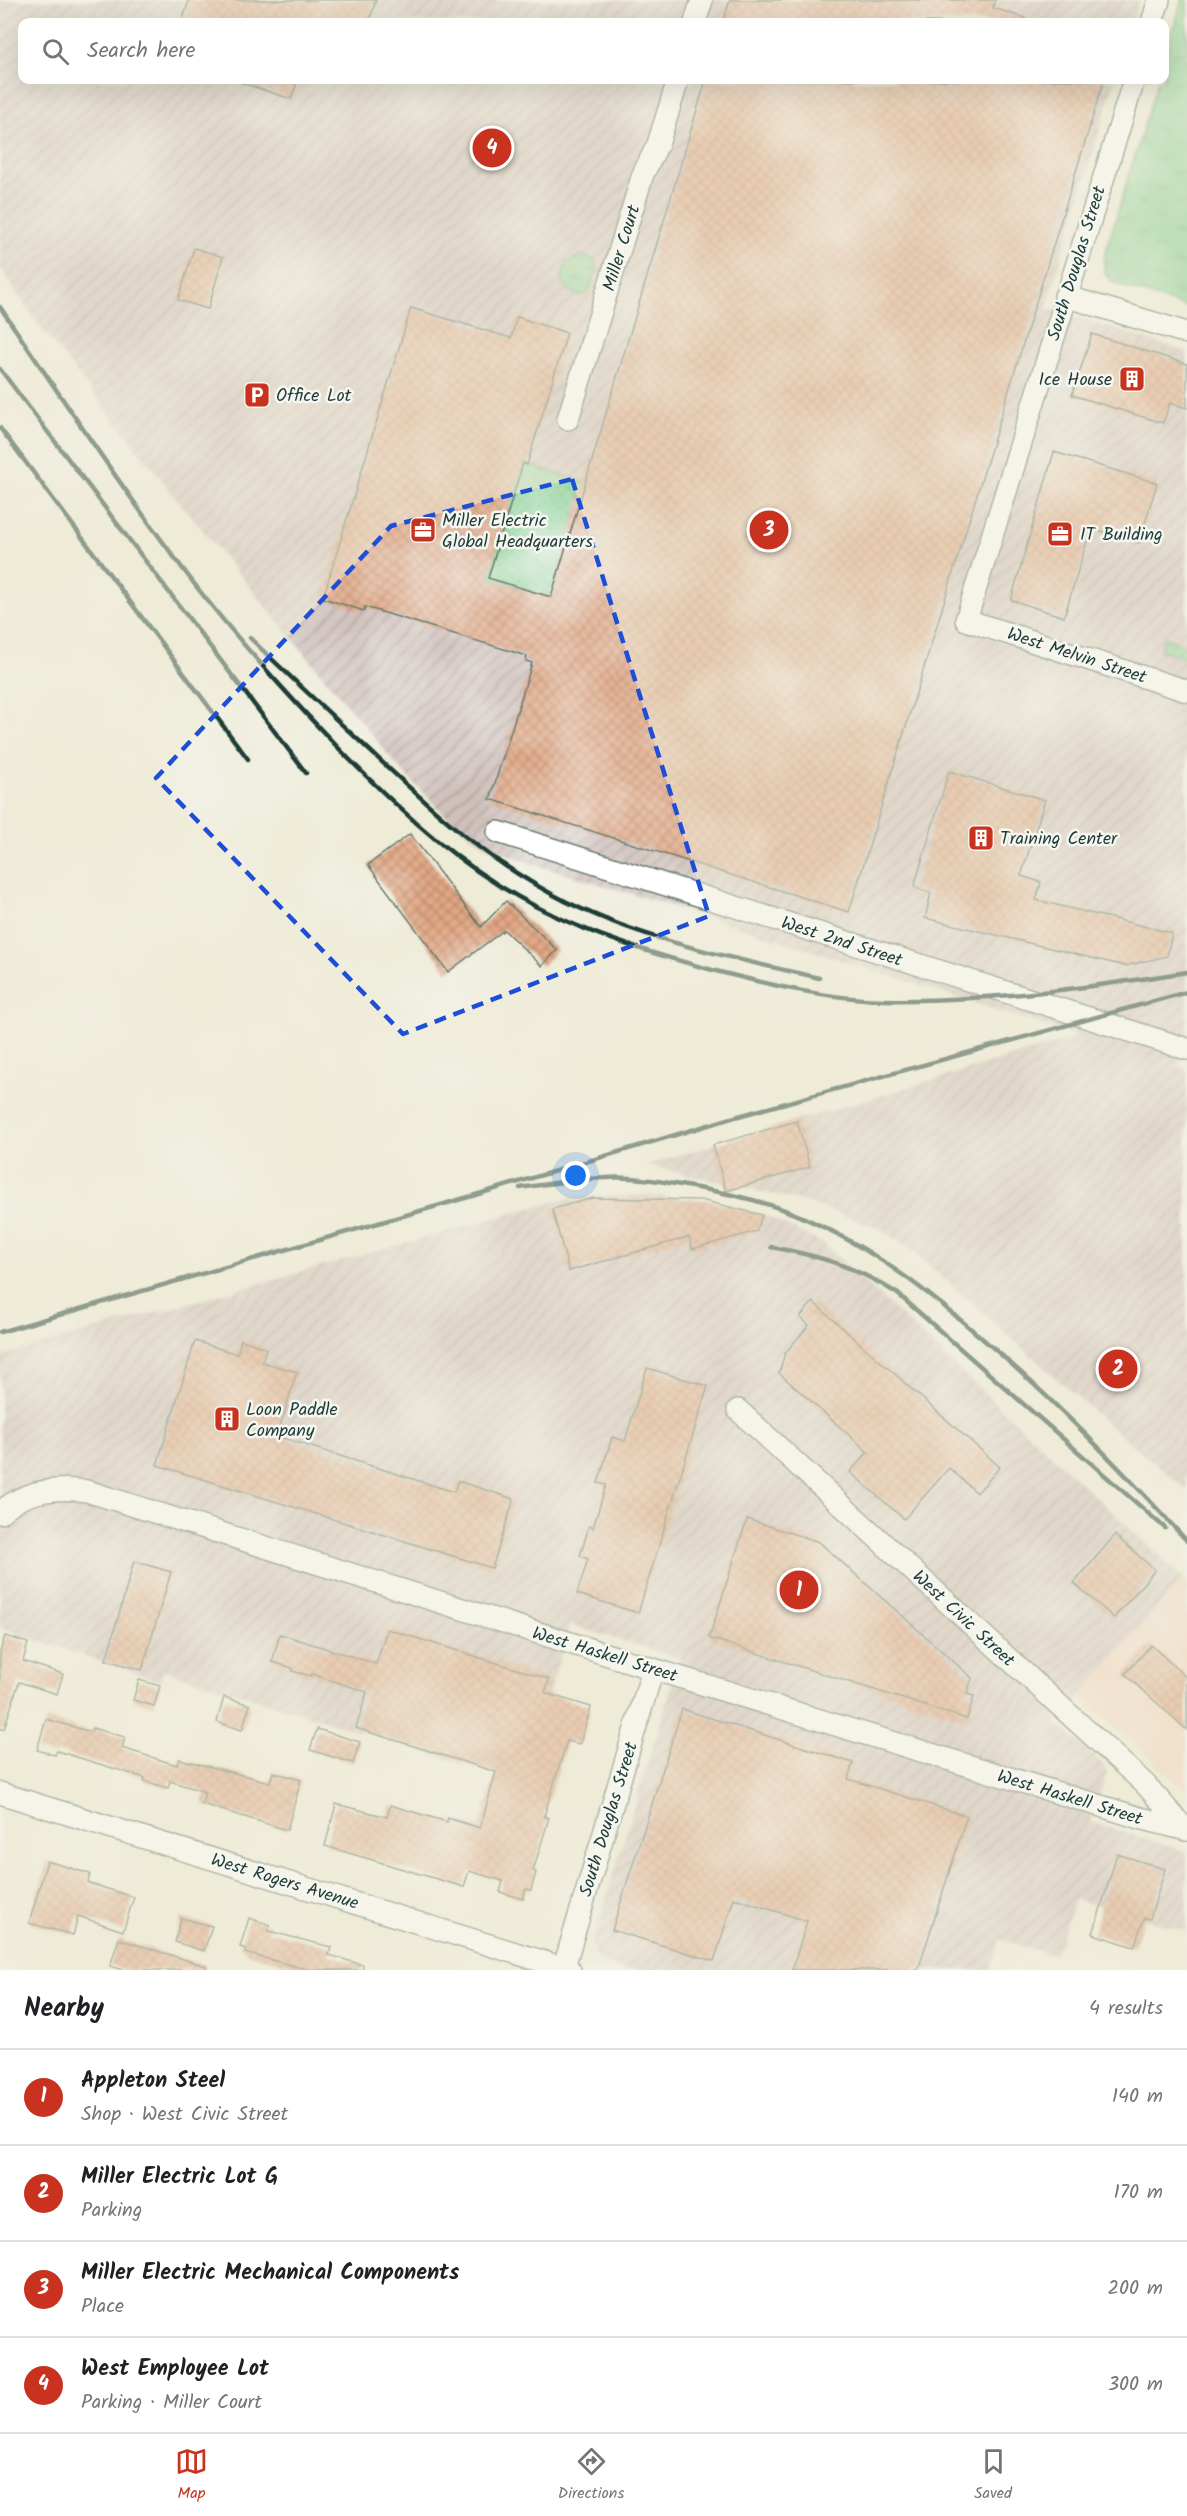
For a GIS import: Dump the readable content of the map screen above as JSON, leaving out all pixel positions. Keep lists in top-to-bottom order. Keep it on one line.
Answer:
{"streets":{"street":["Miller Court","South Douglas Street","West Melvin Street","West 2nd Street","West Civic Street","West Haskell Street","West Rogers Avenue"]},"crossings":[["South Douglas Street","West Melvin Street"],["South Douglas Street","West Haskell Street"],["South Douglas Street","West Rogers Avenue"],["West Civic Street","West Haskell Street"]],"places":{"building":["Ice House","Training Center","Loon Paddle Company"],"parking":["Office Lot"],"office":["Miller Electric Global Headquarters","IT Building"]},"page":{"search":"Search here","pins":["4","3","2","1"],"heading":["Nearby","4 results"],"list":[{"mark":"1","name":"Appleton Steel","note":"Shop · West Civic Street","value":"140 m"},{"mark":"2","name":"Miller Electric Lot G","note":"Parking","value":"170 m"},{"mark":"3","name":"Miller Electric Mechanical Components","note":"Place","value":"200 m"},{"mark":"4","name":"West Employee Lot","note":"Parking · Miller Court","value":"300 m"}],"nav":["Map","Directions","Saved"]}}
